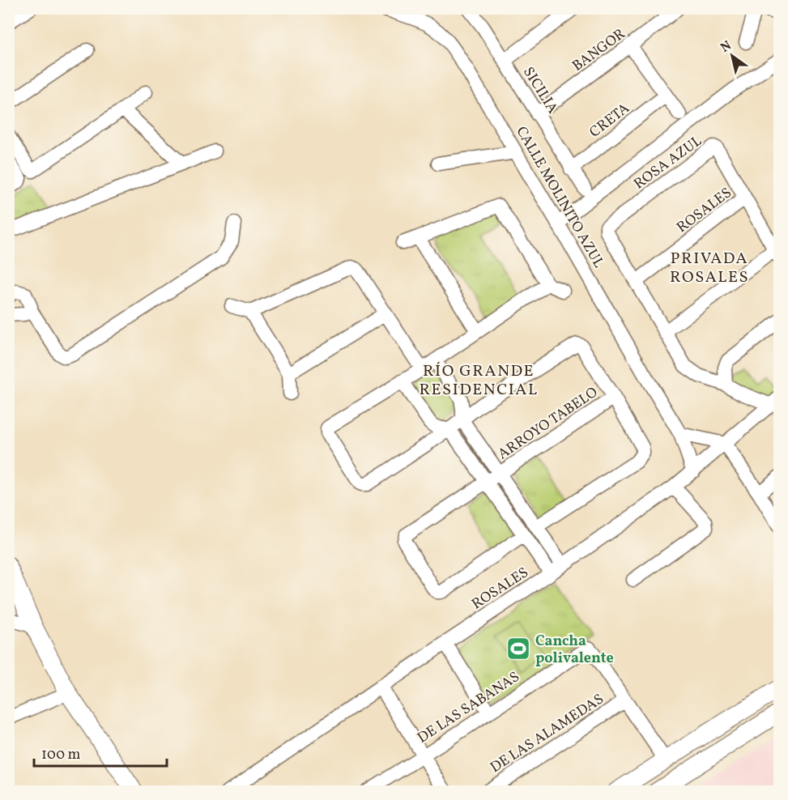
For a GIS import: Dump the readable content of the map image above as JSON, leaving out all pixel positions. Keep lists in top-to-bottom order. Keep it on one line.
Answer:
{"streets":{"street":["BANGOR","SICILIA","CRETA","ROSA AZUL","CALLE MOLINITO AZUL","ROSALES","ARROYO TABELO","DE LAS SABANAS","DE LAS ALAMEDAS"]},"crossings":[["BANGOR","SICILIA"],["SICILIA","CRETA"],["ROSA AZUL","ROSALES"],["CALLE MOLINITO AZUL","ROSALES"],["DE LAS SABANAS","DE LAS ALAMEDAS"]],"districts":["PRIVADA ROSALES","RÍO GRANDE RESIDENCIAL"],"places":{"sports":["Cancha polivalente"]},"scale_bar":"100 m","north":"top left"}
